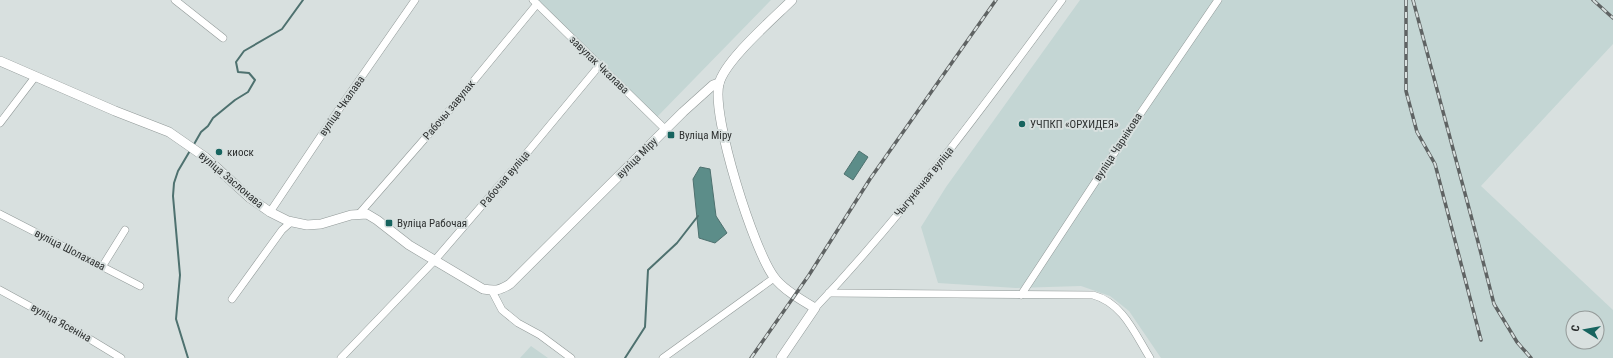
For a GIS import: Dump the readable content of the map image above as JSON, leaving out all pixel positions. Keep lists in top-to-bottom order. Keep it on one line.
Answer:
{"streets":{"street":["завулак Чкалава","вуліца Чкалава","Рабочы завулак","вуліца Чарнікова","вуліца Міру","Рабочая вуліца","вуліца Заслонава","Чыгуначная вуліца","вуліца Шолахава","вуліца Ясеніна"]},"crossings":[["завулак Чкалава","Рабочы завулак"],["завулак Чкалава","вуліца Міру"],["завулак Чкалава","Рабочая вуліца"],["вуліца Чкалава","вуліца Заслонава"],["Рабочы завулак","вуліца Заслонава"]],"places":{"other":["УЧПКП «ОРХИДЕЯ»","киоск"],"transit":["Вуліца Міру","Вуліца Рабочая"]},"north":"left"}
